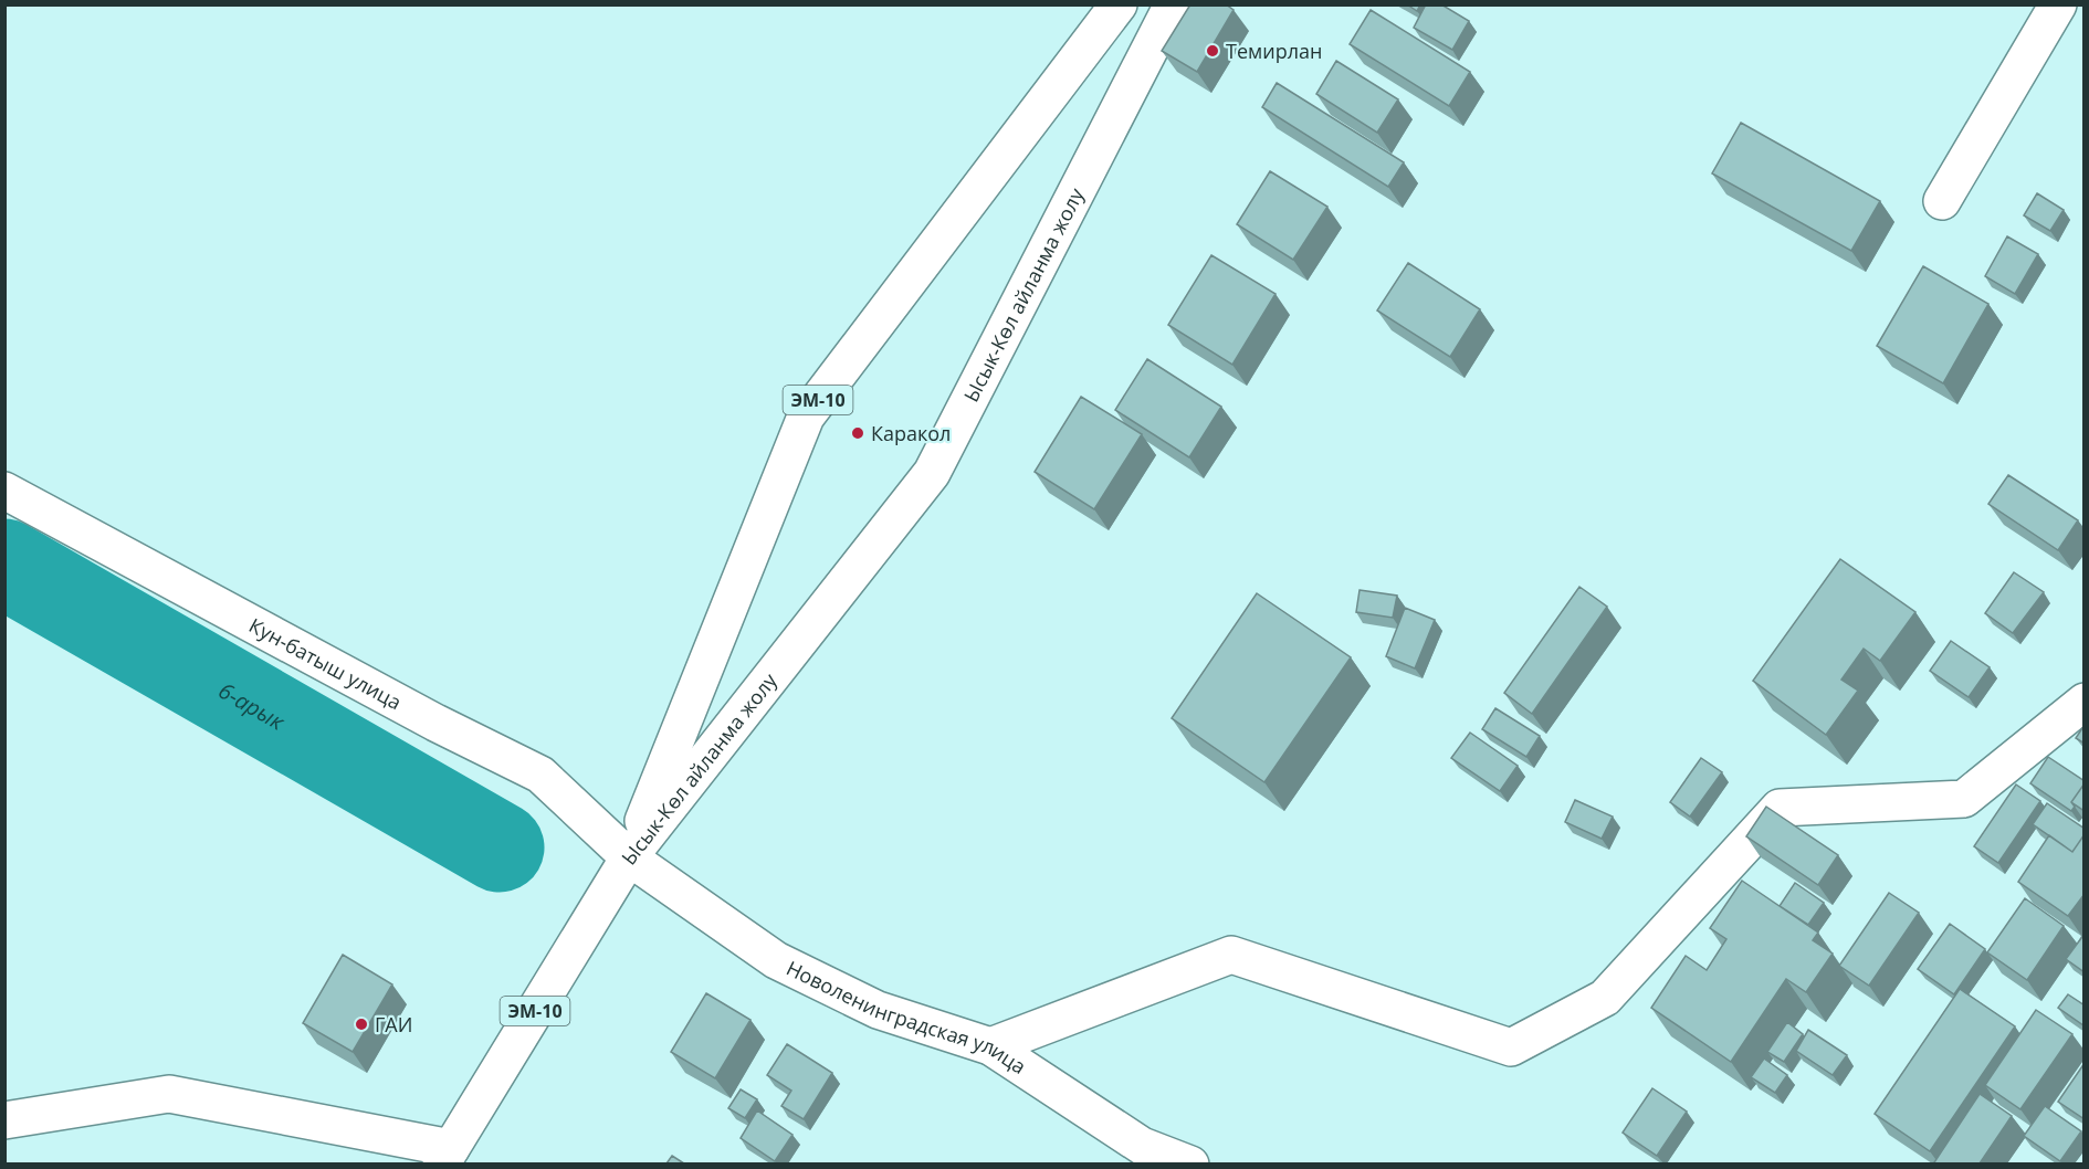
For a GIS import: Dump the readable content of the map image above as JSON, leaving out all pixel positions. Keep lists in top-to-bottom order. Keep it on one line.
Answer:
{"streets":{"main road":["Ысык-Көл айланма жолу","ЭМ-10","Кун-батыш улица","Новоленинградская улица"]},"crossings":[["Ысык-Көл айланма жолу","ЭМ-10"],["Ысык-Көл айланма жолу","Кун-батыш улица"],["Ысык-Көл айланма жолу","Новоленинградская улица"],["ЭМ-10","Кун-батыш улица"],["ЭМ-10","Новоленинградская улица"],["Кун-батыш улица","Новоленинградская улица"]],"water":["6-арык"],"places":["Темирлан","Каракол","ГАИ"]}
